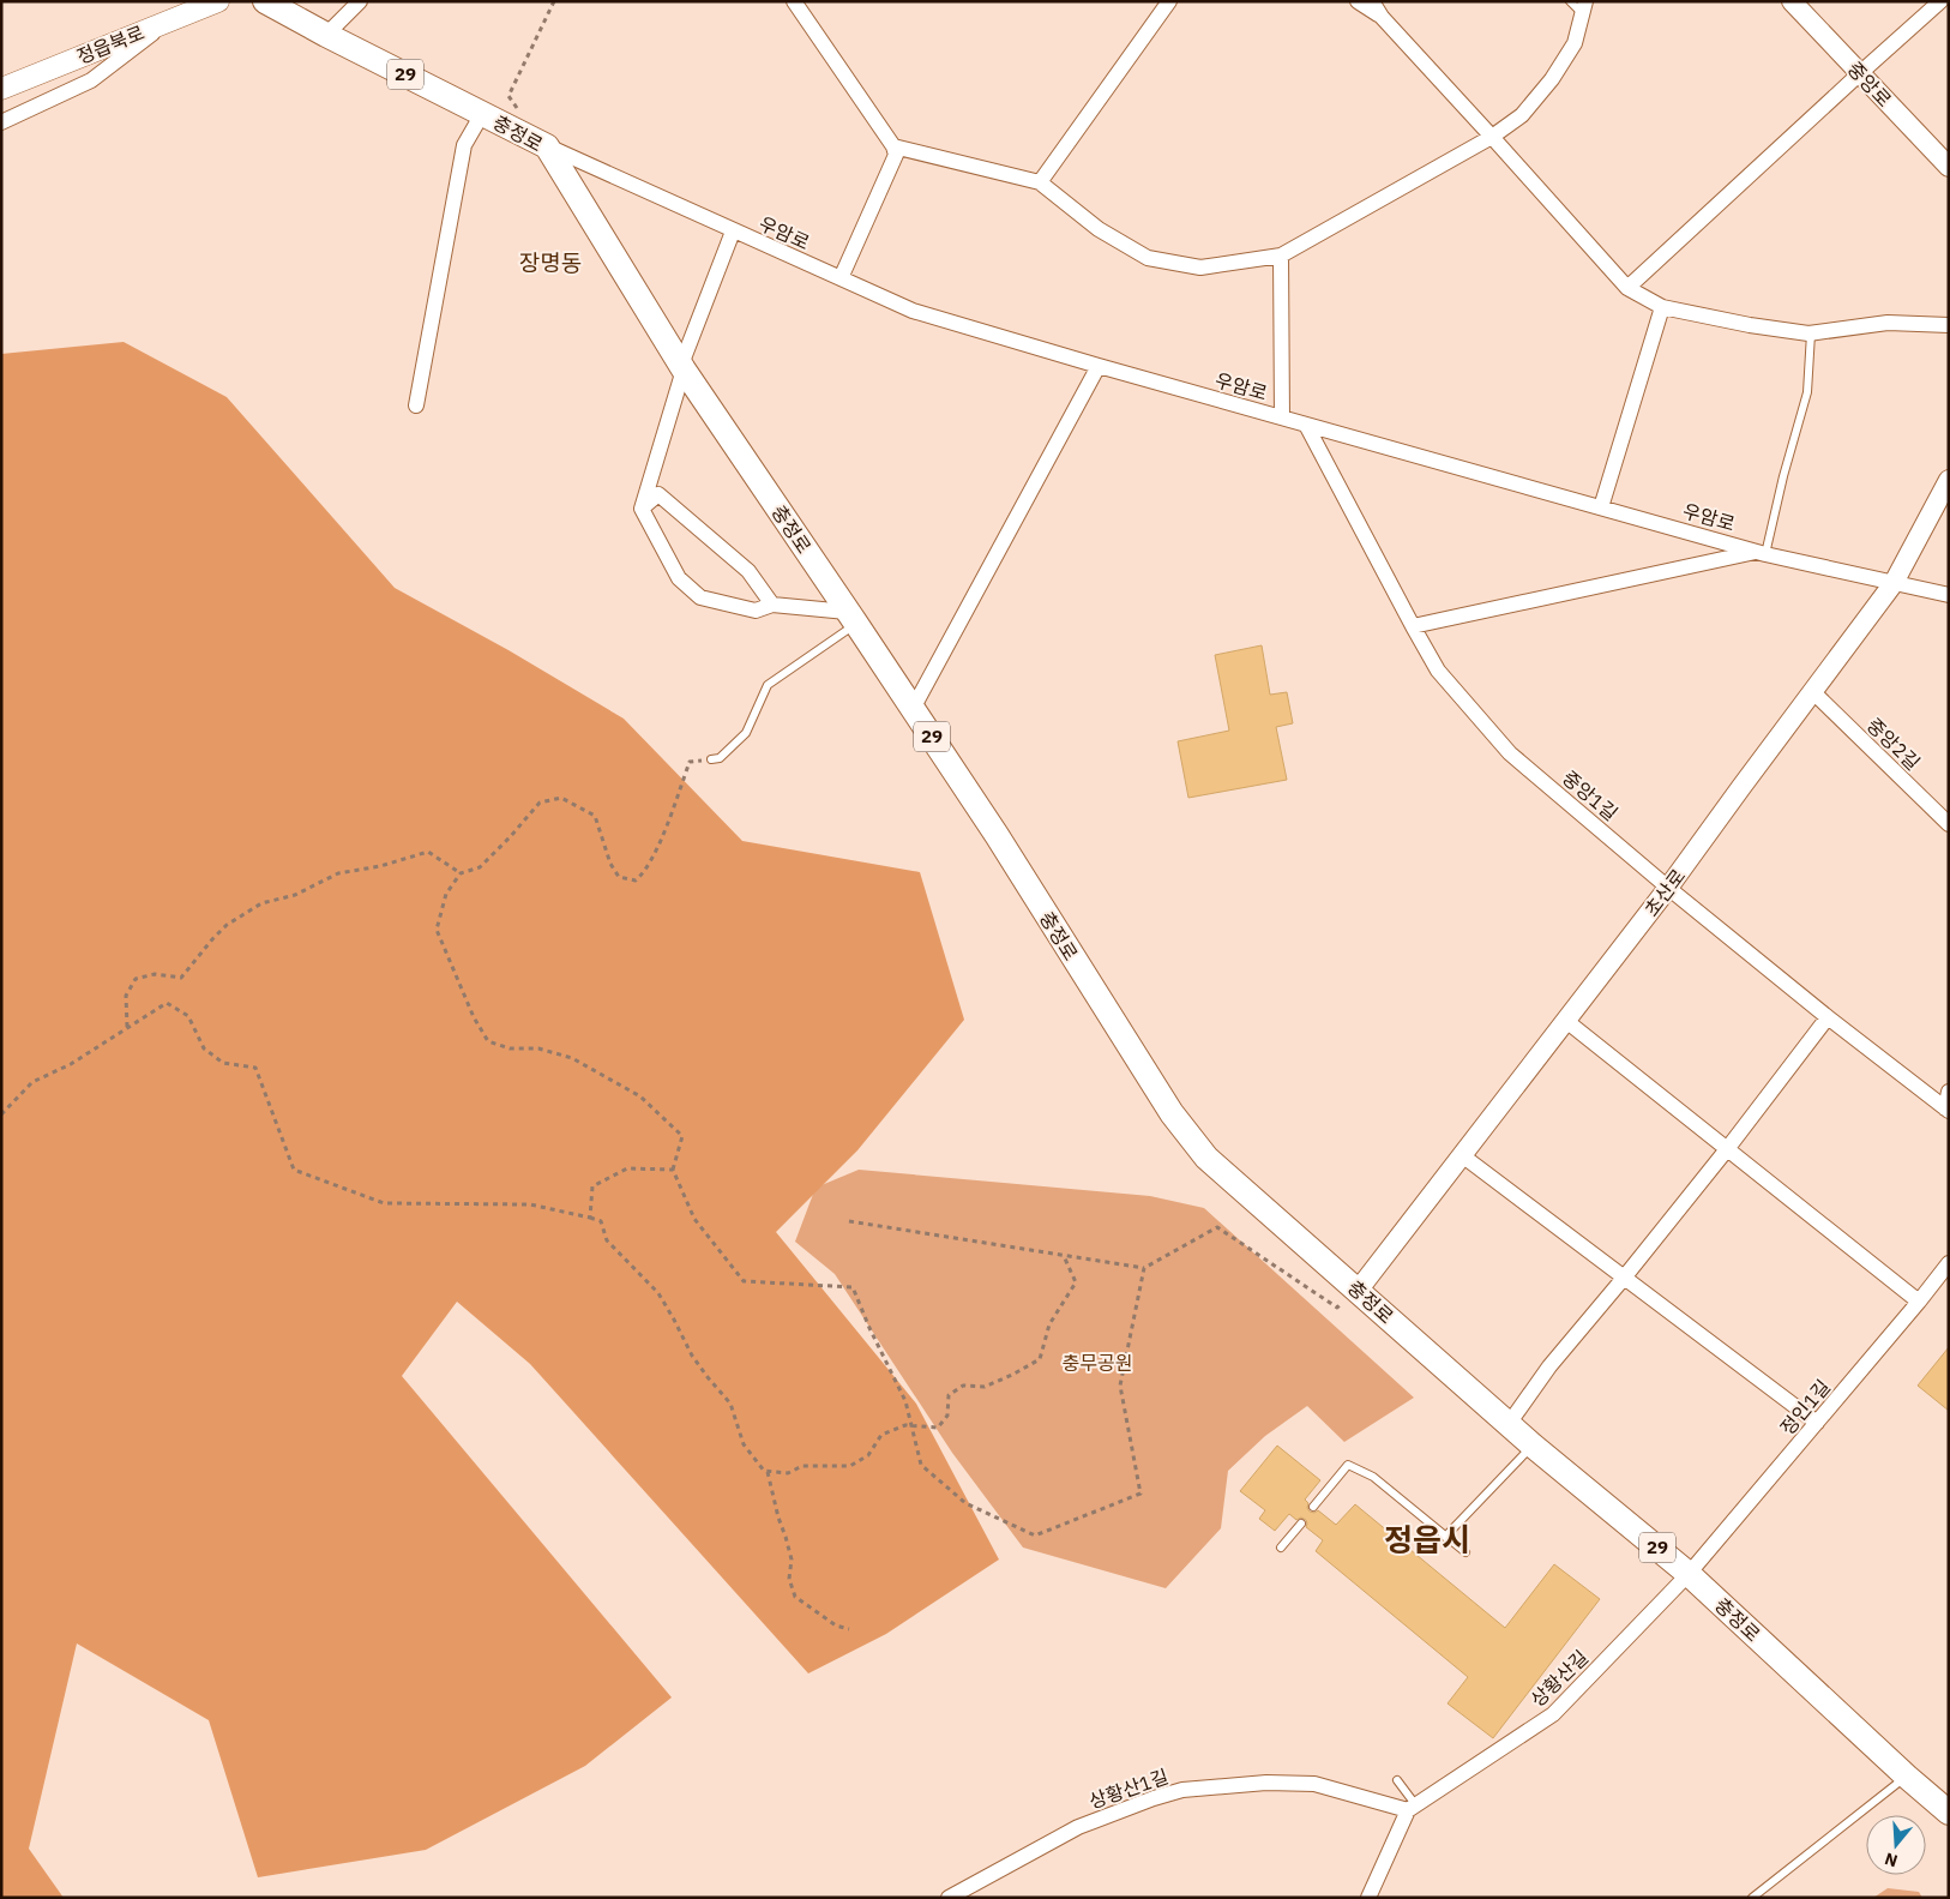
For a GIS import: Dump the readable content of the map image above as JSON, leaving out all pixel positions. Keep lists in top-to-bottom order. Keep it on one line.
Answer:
{"streets":{"main road":["정읍북로","29","충정로"],"street":["중앙로","우암로","중앙2길","중앙1길","초산로","정인1길","상황산길","상황산1길"]},"crossings":[["충정로","우암로"],["충정로","초산로"],["충정로","정인1길"],["충정로","상황산길"],["우암로","중앙1길"],["우암로","초산로"],["중앙2길","초산로"],["중앙1길","초산로"],["정인1길","상황산길"],["상황산길","상황산1길"]],"districts":["장명동","정읍시"],"parks":["충무공원"],"north":"bottom"}
